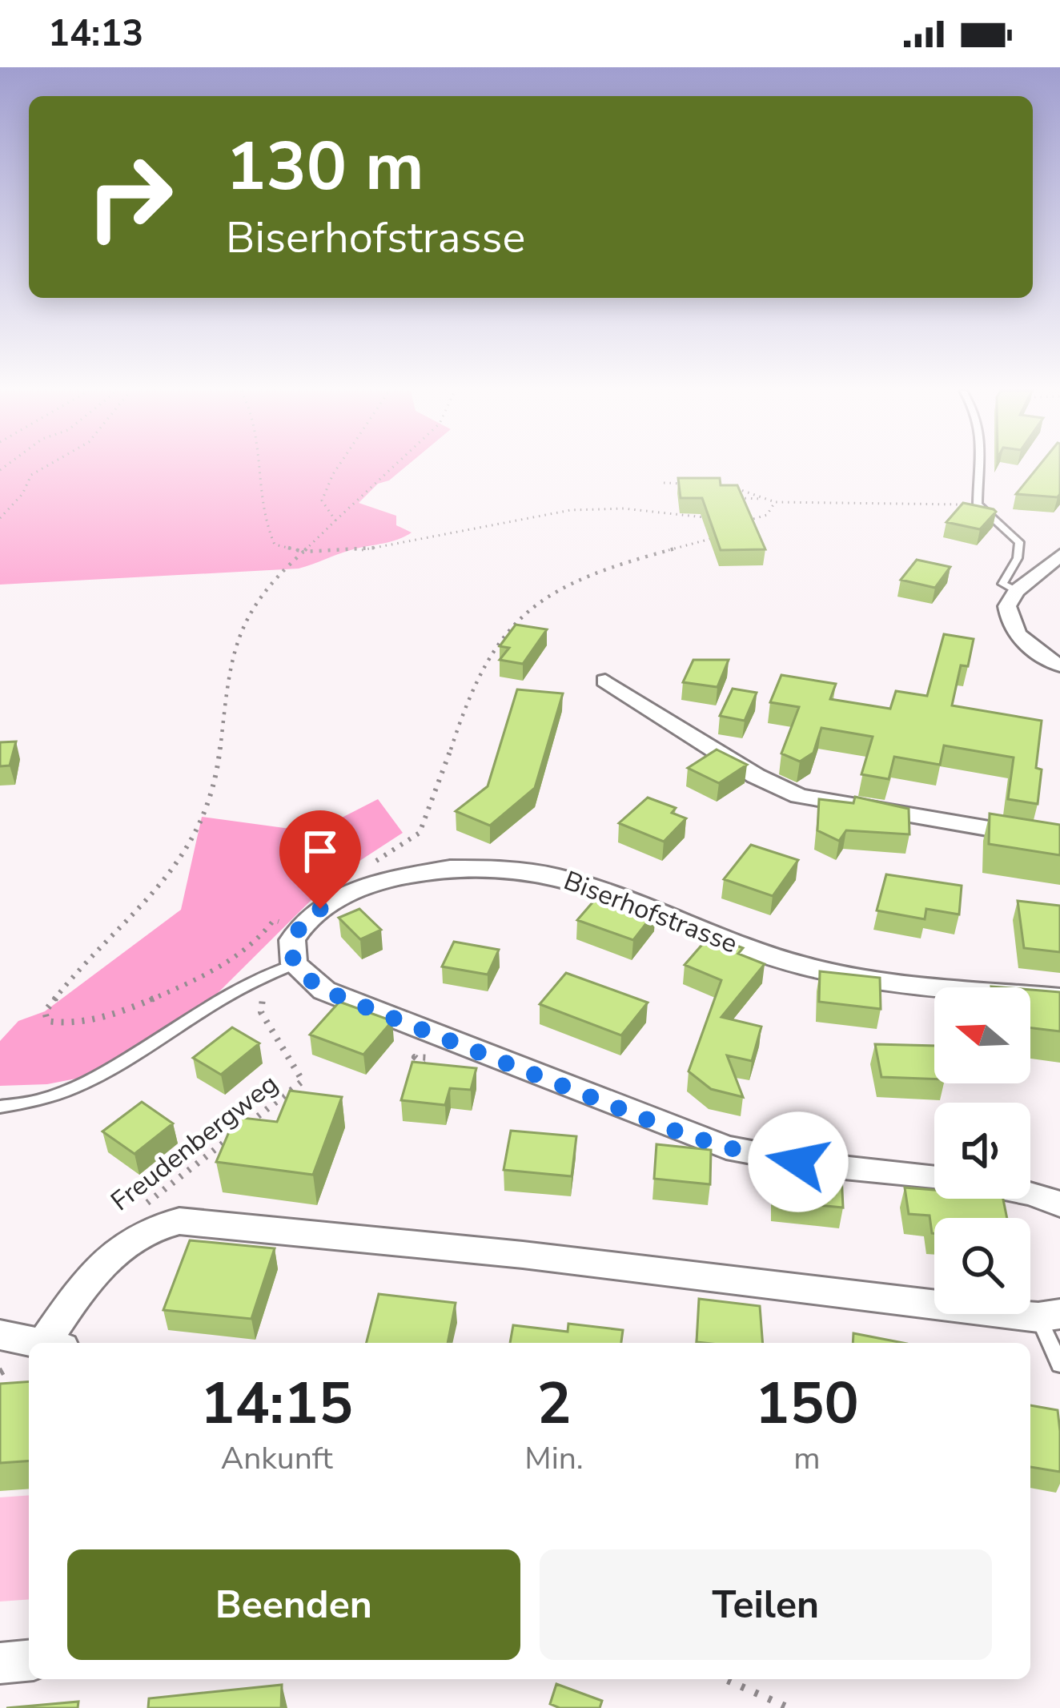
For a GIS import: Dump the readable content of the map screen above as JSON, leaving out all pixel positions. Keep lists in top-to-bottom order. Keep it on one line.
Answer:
{"streets":{"street":["Biserhofstrasse"],"path":["Freudenbergweg"]},"north":"left","page":{"status":"14:13","turn":["130 m","Biserhofstrasse"],"eta":["14:15","Ankunft","2","Min.","150","m"],"buttons":["Beenden","Teilen"]}}
